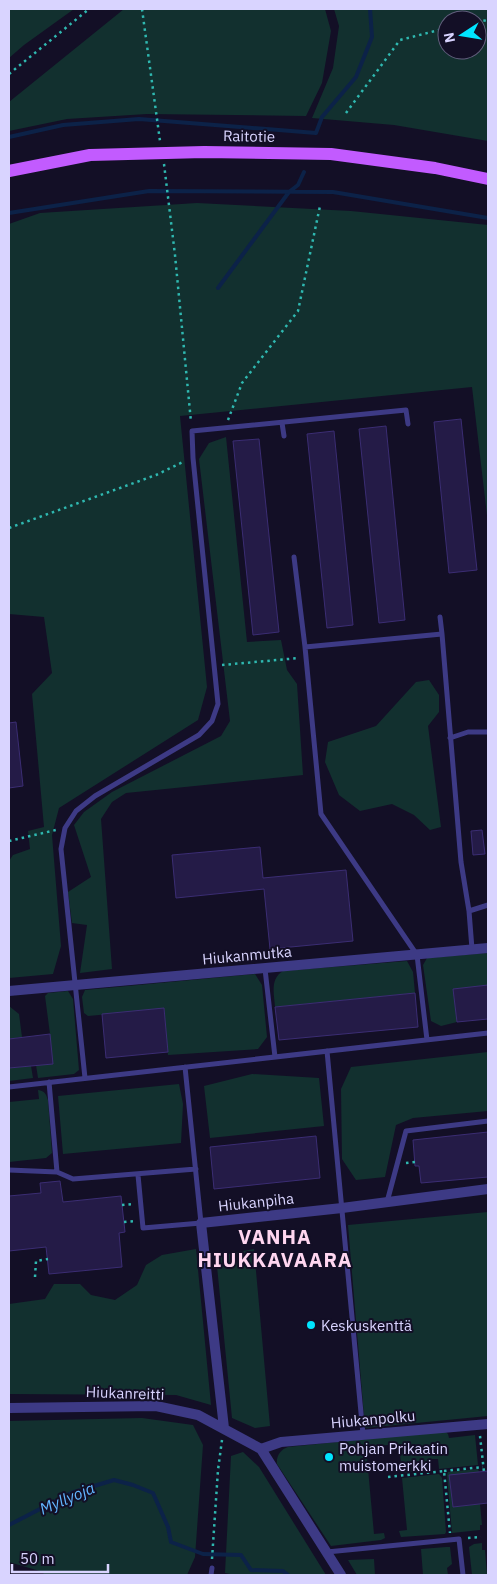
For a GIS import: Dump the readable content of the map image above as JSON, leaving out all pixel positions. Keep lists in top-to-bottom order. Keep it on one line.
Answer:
{"streets":{"main road":["Raitotie"],"street":["Hiukanmutka","Hiukanpiha","Hiukanreitti","Hiukanpolku"]},"crossings":[["Hiukanpiha","Hiukanreitti"],["Hiukanreitti","Hiukanpolku"]],"districts":["VANHA HIUKKAVAARA"],"water":["Myllyoja"],"places":["Keskuskenttä","Pohjan Prikaatin muistomerkki"],"scale_bar":"50 m","north":"left"}
